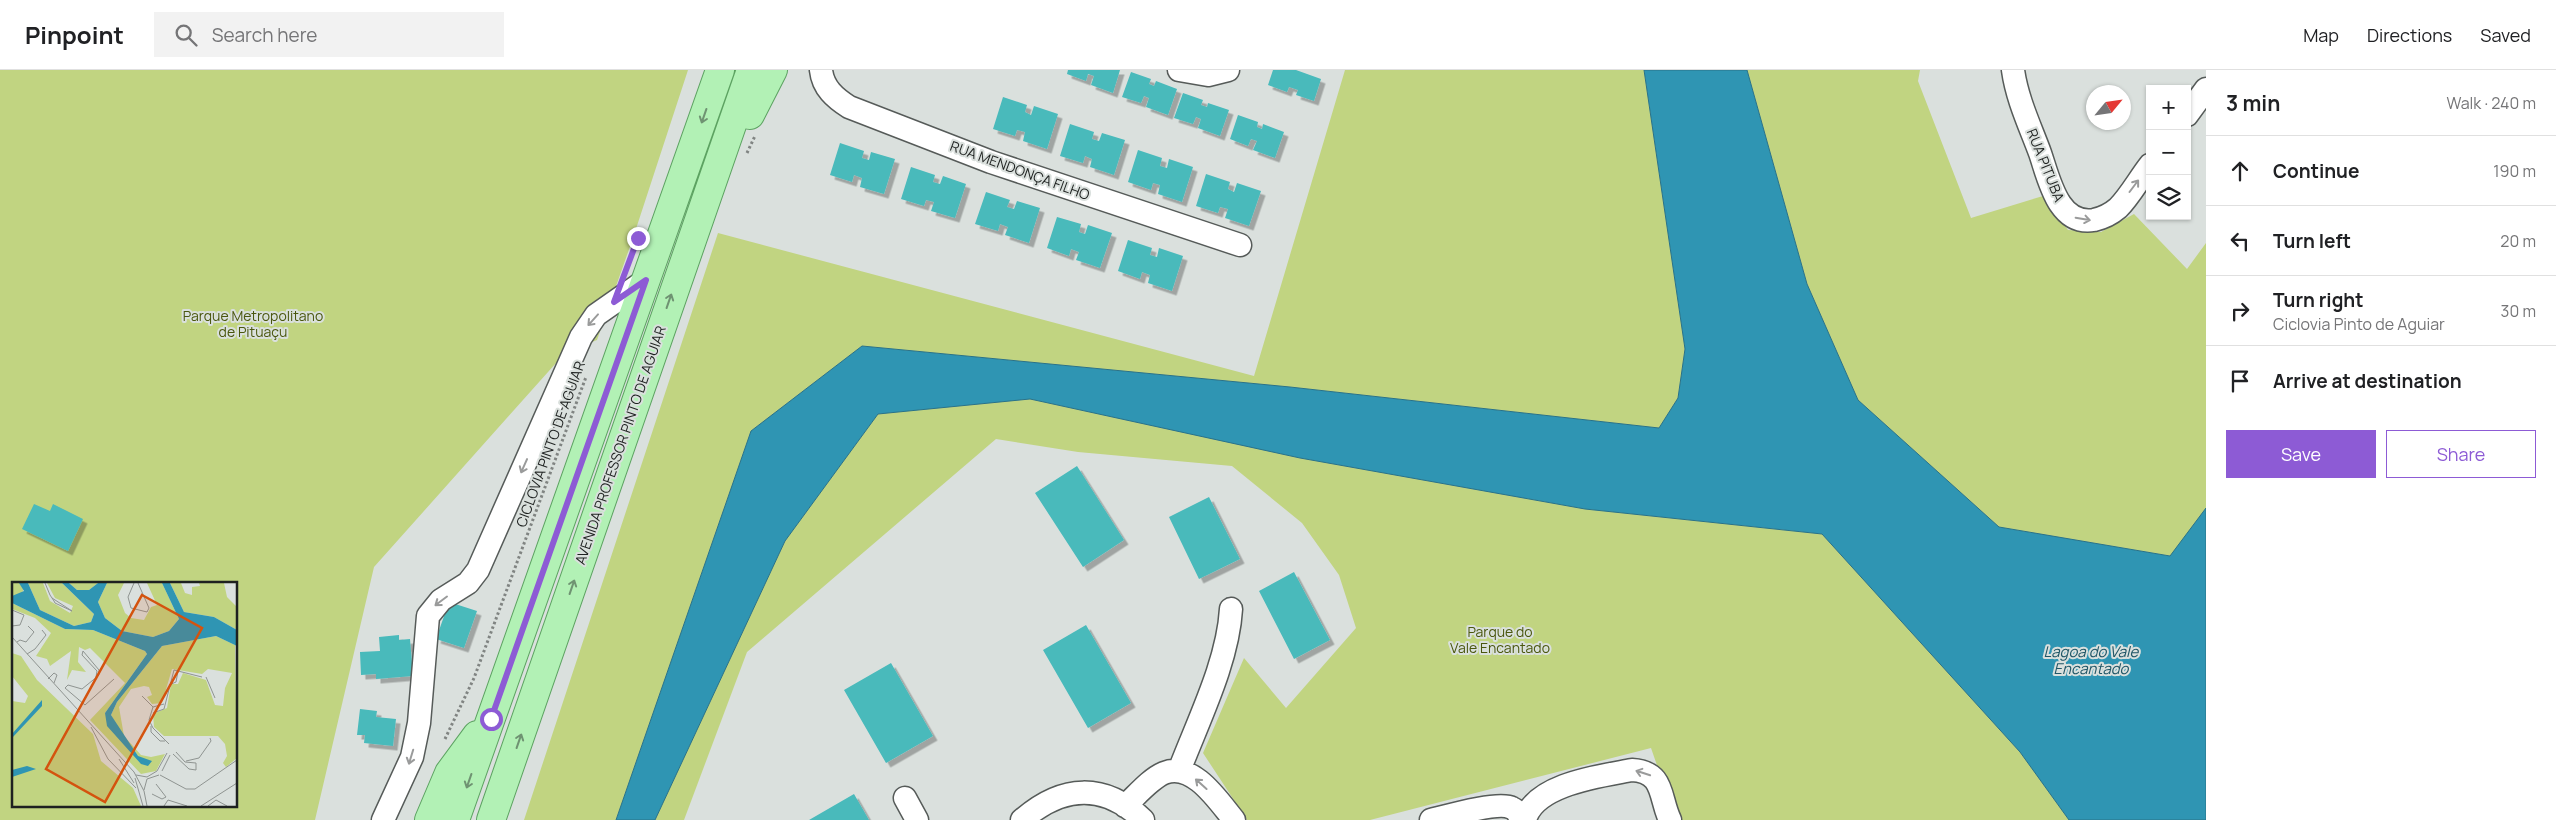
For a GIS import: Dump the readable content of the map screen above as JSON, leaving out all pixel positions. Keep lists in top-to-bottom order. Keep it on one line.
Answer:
{"streets":{"main road":["AVENIDA PROFESSOR PINTO DE AGUIAR"],"street":["RUA PITUBA","RUA MENDONÇA FILHO"],"path":["CICLOVIA PINTO DE AGUIAR"]},"water":["Lagoa do Vale Encantado"],"parks":["Parque Metropolitano de Pituaçu","Parque do Vale Encantado"],"north":"top right","page":{"header":"Pinpoint","search":"Search here","nav":["Map","Directions","Saved"],"heading":["3 min","Walk · 240 m"],"map_buttons":["+","−"],"list":[["Continue","190 m"],["Turn left","20 m"],["Turn right","Ciclovia Pinto de Aguiar","30 m"],"Arrive at destination"],"buttons":["Save","Share"]}}
